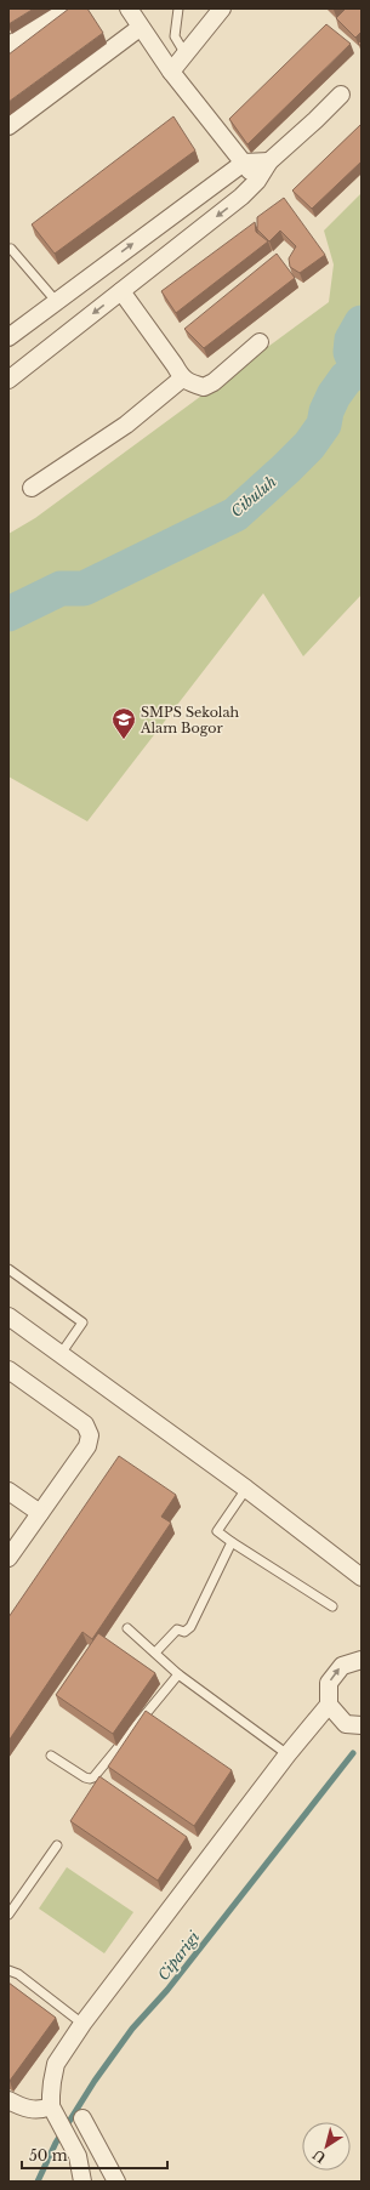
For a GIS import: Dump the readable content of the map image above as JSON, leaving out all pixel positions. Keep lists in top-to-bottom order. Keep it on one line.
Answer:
{"water":["Cibuluh","Ciparigi"],"places":{"school or university":["SMPS Sekolah Alam Bogor"]},"scale_bar":"50 m","north":"bottom left"}
